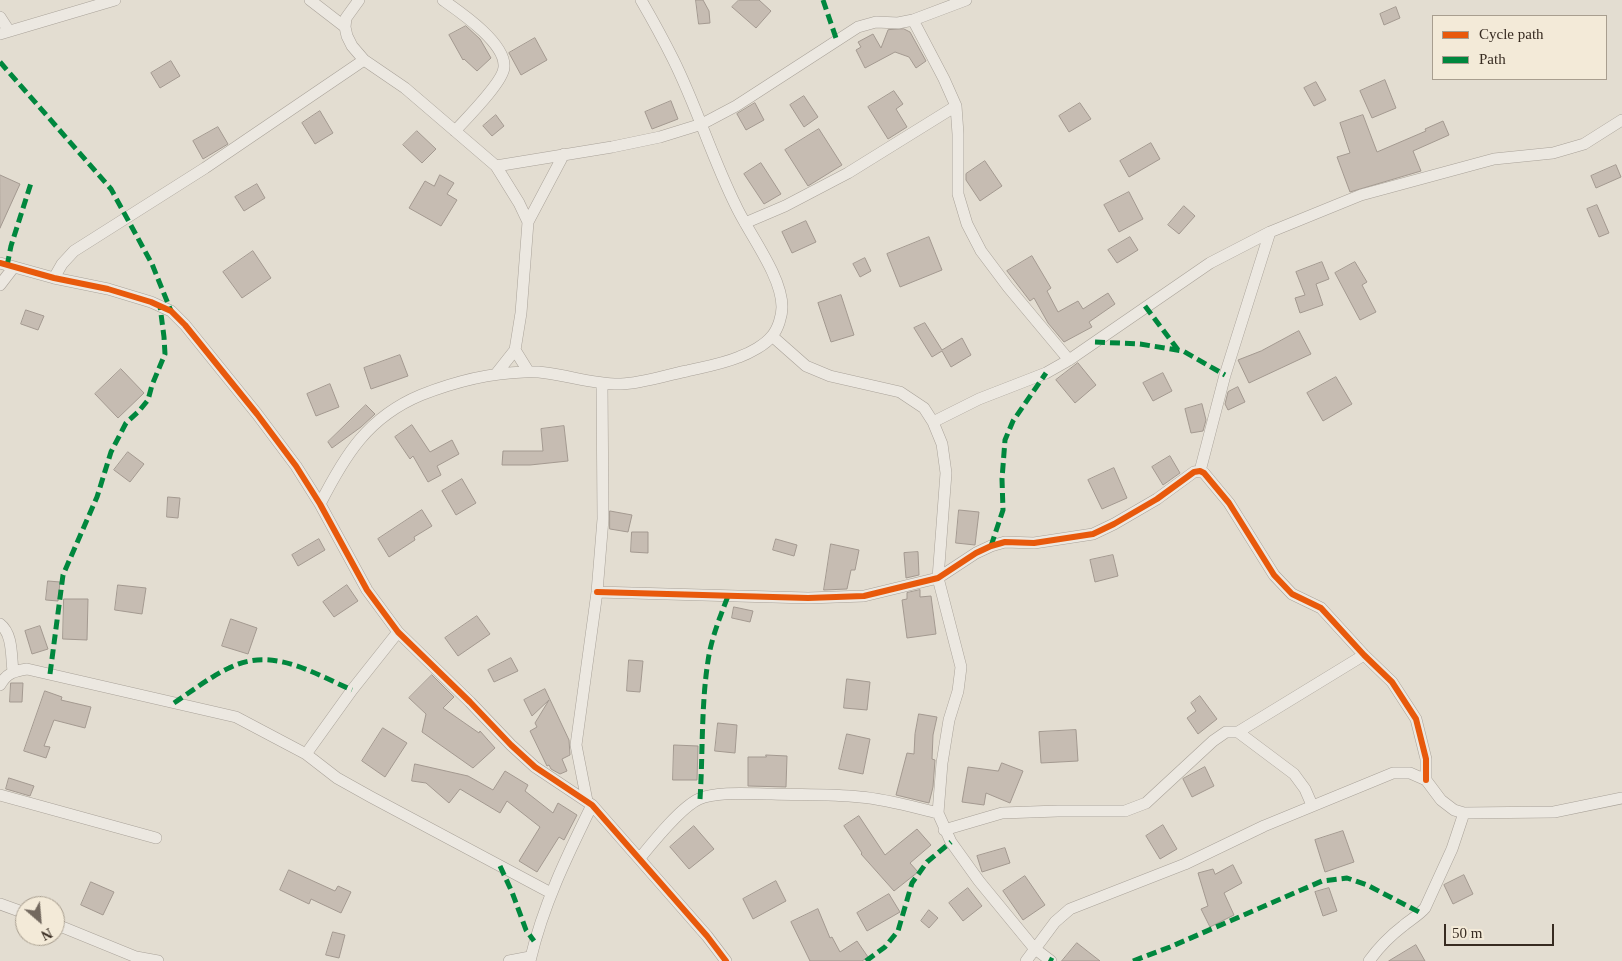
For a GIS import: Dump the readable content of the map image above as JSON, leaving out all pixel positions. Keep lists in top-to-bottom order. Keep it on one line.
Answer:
{"legend":["Cycle path","Path"],"scale_bar":"50 m","north":"bottom right"}
